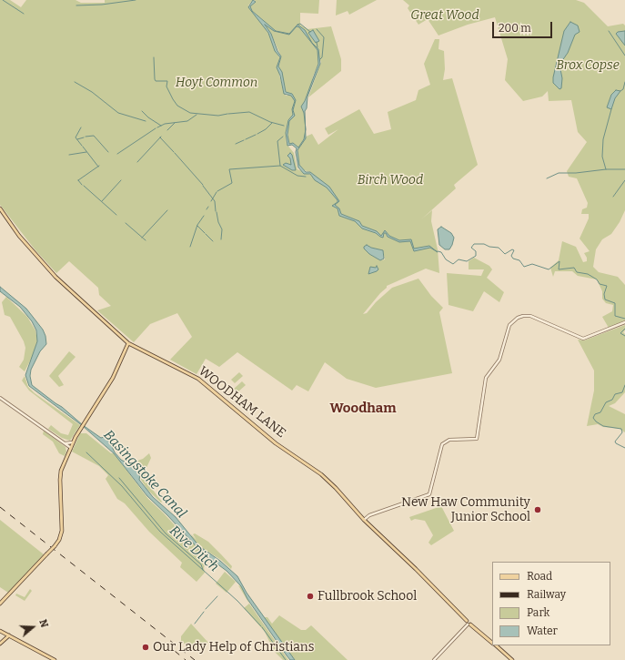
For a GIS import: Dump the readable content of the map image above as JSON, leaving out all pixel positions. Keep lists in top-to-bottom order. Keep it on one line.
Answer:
{"streets":{"main road":["WOODHAM LANE"]},"districts":["Woodham"],"water":["Basingstoke Canal","Rive Ditch"],"parks":["Great Wood","Brox Copse","Hoyt Common","Birch Wood"],"places":["New Haw Community Junior School","Fullbrook School","Our Lady Help of Christians"],"legend":["Road","Railway","Park","Water"],"scale_bar":"200 m","north":"right"}
